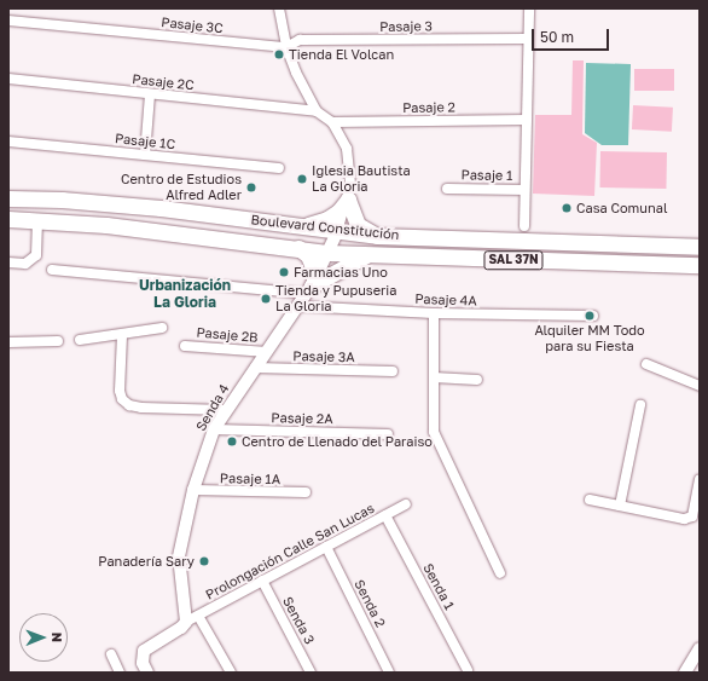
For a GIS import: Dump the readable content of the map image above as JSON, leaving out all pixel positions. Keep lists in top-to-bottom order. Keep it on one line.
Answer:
{"streets":{"highway":["Boulevard Constitución","SAL 37N"],"street":["Pasaje 3C","Pasaje 3","Pasaje 2C","Pasaje 2","Pasaje 1C","Pasaje 1","Pasaje 4A","Pasaje 2B","Pasaje 3A","Senda 4","Pasaje 2A","Pasaje 1A","Prolongación Calle San Lucas","Senda 1","Senda 2","Senda 3"]},"crossings":[["Pasaje 3C","Pasaje 3"],["Boulevard Constitución","Senda 4"],["Pasaje 4A","Senda 4"],["Pasaje 2B","Senda 4"],["Pasaje 3A","Senda 4"],["Senda 4","Pasaje 2A"],["Senda 4","Pasaje 1A"],["Senda 4","Prolongación Calle San Lucas"],["Prolongación Calle San Lucas","Senda 1"],["Prolongación Calle San Lucas","Senda 2"],["Prolongación Calle San Lucas","Senda 3"]],"districts":["Urbanización La Gloria"],"places":["Tienda El Volcan","Iglesia Bautista La Gloria","Centro de Estudios Alfred Adler","Casa Comunal","Farmacias Uno","Tienda y Pupuseria La Gloria","Alquiler MM Todo para su Fiesta","Centro de Llenado del Paraiso","Panadería Sary"],"scale_bar":"50 m","north":"right"}
